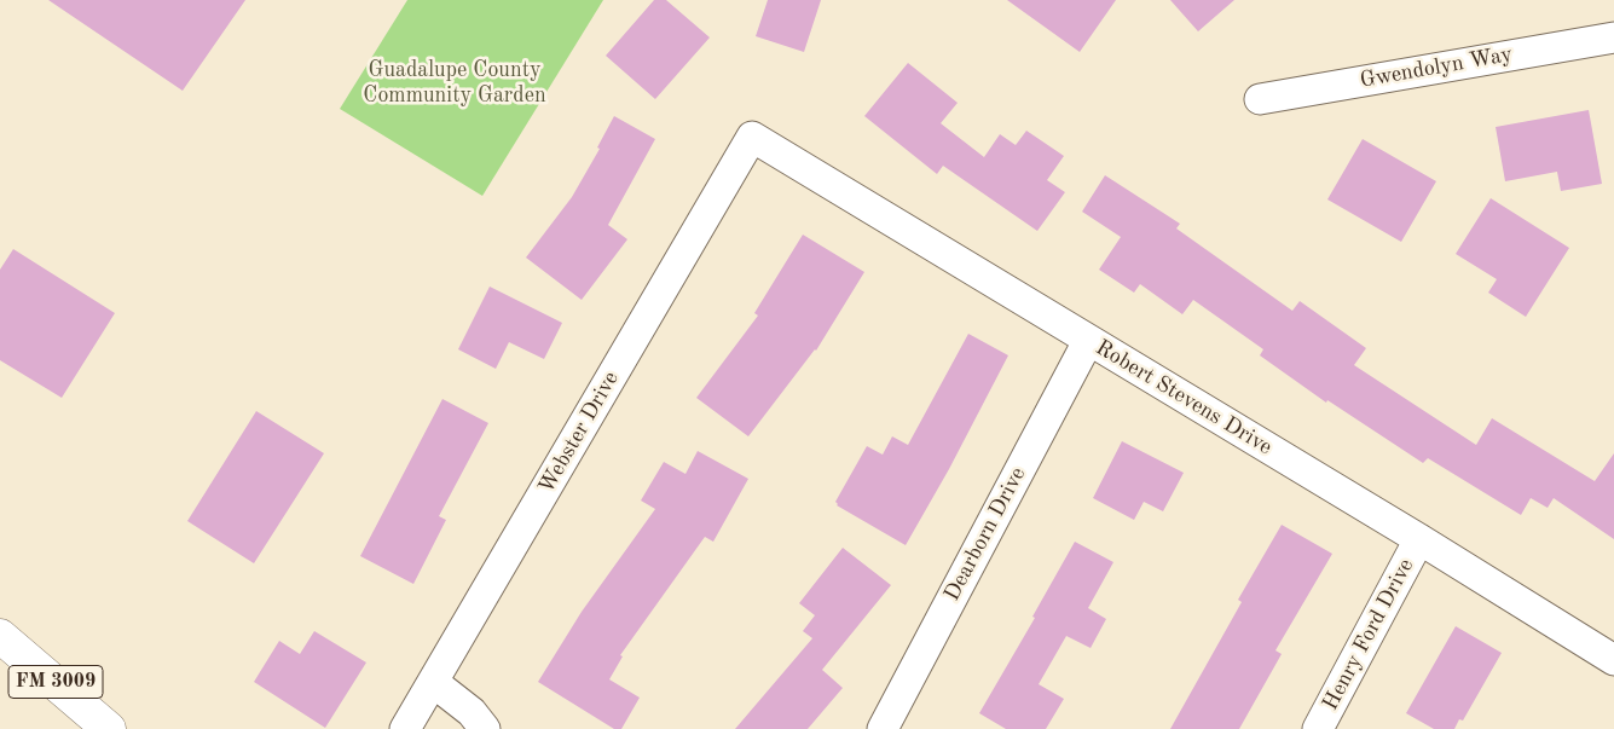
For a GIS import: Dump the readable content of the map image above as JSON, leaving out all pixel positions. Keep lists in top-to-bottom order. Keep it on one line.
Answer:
{"streets":{"main road":["FM 3009"],"street":["Gwendolyn Way","Robert Stevens Drive","Webster Drive","Dearborn Drive","Henry Ford Drive"]},"crossings":[["Robert Stevens Drive","Webster Drive"],["Robert Stevens Drive","Dearborn Drive"],["Robert Stevens Drive","Henry Ford Drive"]],"parks":["Guadalupe County Community Garden"]}
